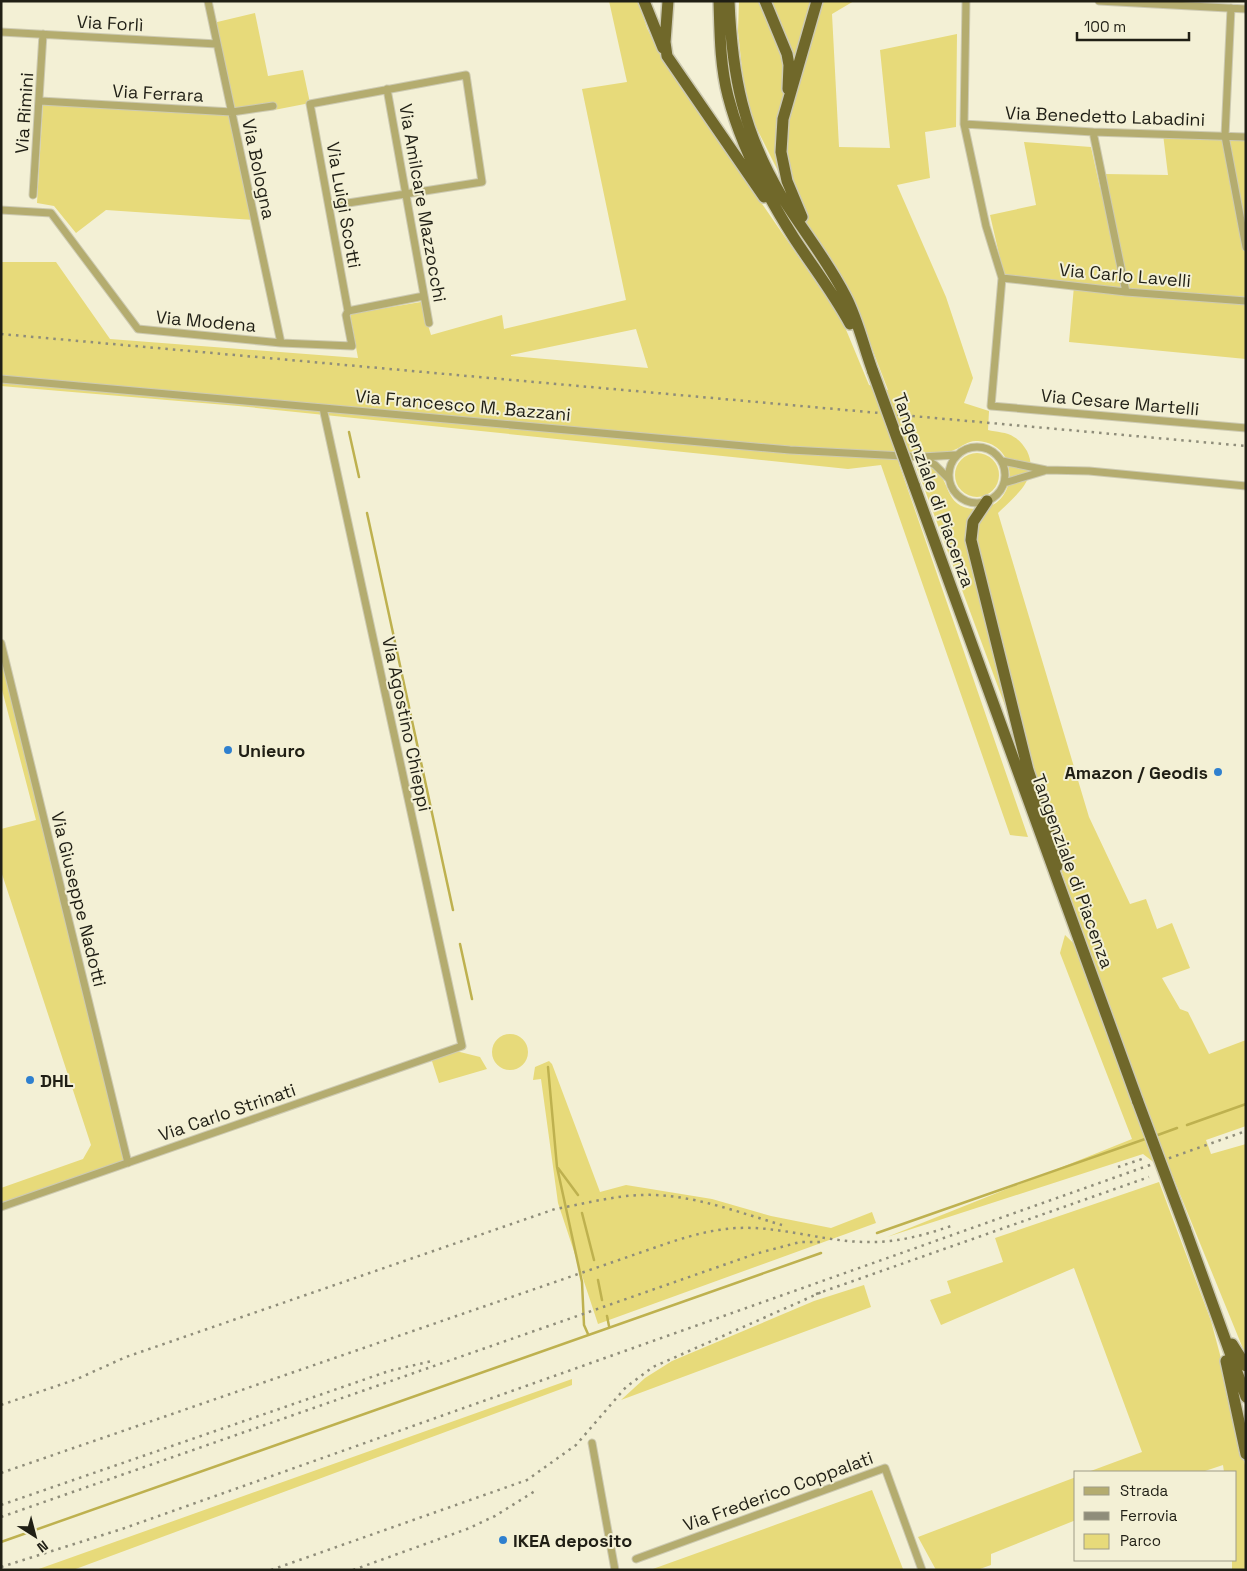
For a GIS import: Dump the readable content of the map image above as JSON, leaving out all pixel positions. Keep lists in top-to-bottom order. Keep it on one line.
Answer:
{"streets":{"highway":["Tangenziale di Piacenza"],"street":["Via Forlì","Via Ferrara","Via Rimini","Via Benedetto Labadini","Via Bologna","Via Amilcare Mazzocchi","Via Luigi Scotti","Via Carlo Lavelli","Via Modena","Via Cesare Martelli","Via Francesco M. Bazzani","Via Agostino Chieppi","Via Giuseppe Nadotti","Via Carlo Strinati","Via Frederico Coppalati"]},"crossings":[["Via Forlì","Via Rimini"],["Via Forlì","Via Bologna"],["Via Ferrara","Via Rimini"],["Via Ferrara","Via Bologna"],["Via Bologna","Via Modena"],["Via Amilcare Mazzocchi","Via Luigi Scotti"],["Via Luigi Scotti","Via Modena"],["Via Carlo Lavelli","Via Cesare Martelli"],["Via Francesco M. Bazzani","Via Agostino Chieppi"],["Via Agostino Chieppi","Via Carlo Strinati"],["Via Giuseppe Nadotti","Via Carlo Strinati"]],"places":["Unieuro","Amazon / Geodis","DHL","IKEA deposito"],"legend":["Strada","Ferrovia","Parco"],"scale_bar":"100 m","north":"bottom right"}
